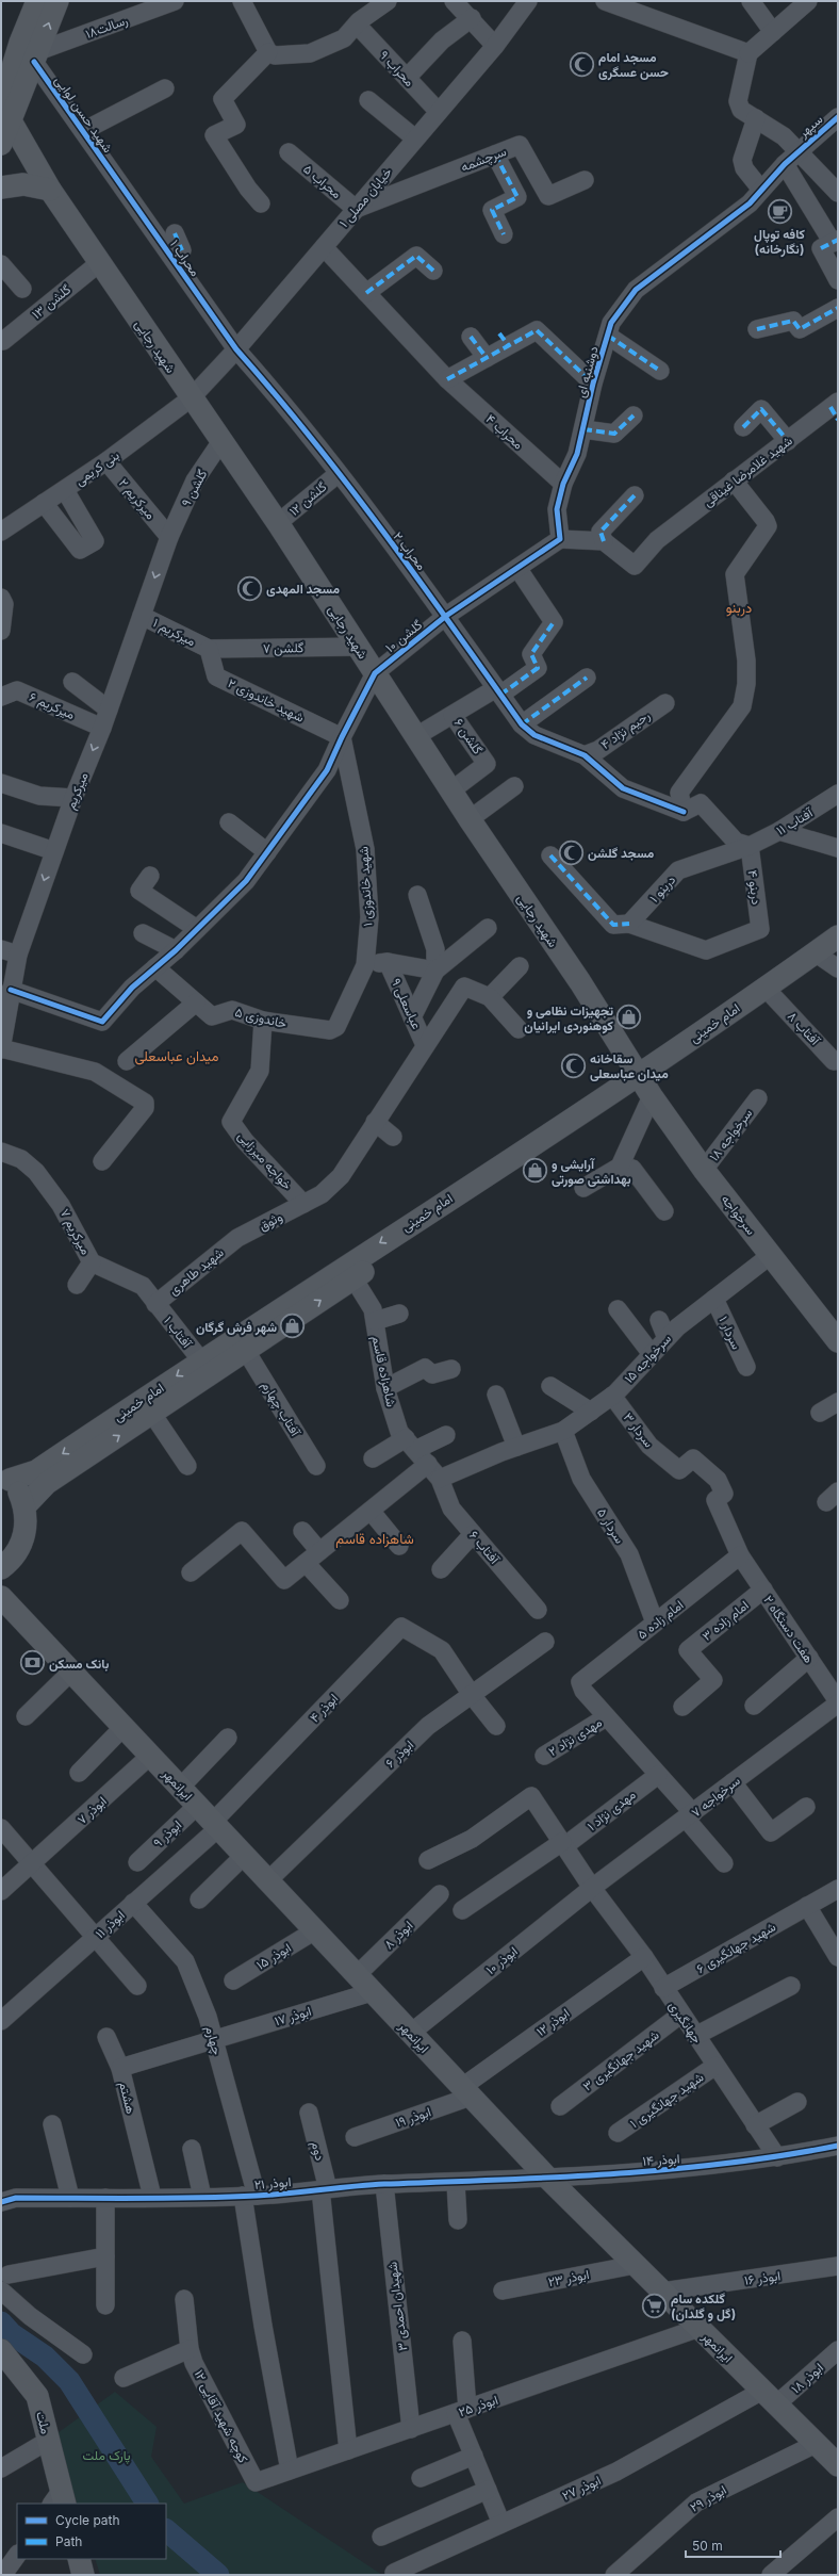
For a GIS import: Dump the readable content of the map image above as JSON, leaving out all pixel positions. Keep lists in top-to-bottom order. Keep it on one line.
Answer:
{"streets":{"main road":["شهید رجایی","امام خمینی","سرخواجه","ایرانمهر","ملت"],"street":["رسالت۱۸","۹ محراب","شهید حسن لوایی","سپهر","سرچشمه","۵ محراب","خیابان مصلی ۱","۱ محراب","۱۳ گلشن","دوشنبه ای","۴ محراب","بنی کریمی","شهید غلامرضا غیناقی","۹ گلشن","۲ میرکریم","۱۲ گلشن","۲ محراب","۱ میرکریم","۱۰ گلشن","۷ گلشن","۲ شهید خاندوزی","میرکریم ۶","رحیم نژاد ۴","۶ گلشن","میرکریم","آفتاب ۱۱","۱ شهید خاندوزی","۴ دربنو","دربنو ۱","۹ عباسعلی","خاندوزی ۵","آفتاب ۸","۱۸ سرخواجه","خواجه میرزایی","وثوق","۷ میرکریم","شهید طاهری","۱ آفتاب","۱ سردار","سرخواجه ۱۵","شاهزاده قاسم","آفتاب چهارم","۳ سردار","۵ سردار","آفتاب ۶","۵ امام زاده","۳ امام زاده","هفت دستگاه ۲","ابوذر ۴","۲ مهدی نژاد","ابوذر ۶","سرخواجه ۷","۷ ابوذر","۱ مهدی نژاد","۹ ابوذر","ابوذر ۱۱","۸ ابوذر","۶ شهید جهانگیری","۱۵ ابوذر","ابوذر ۱۰","۱۷ ابوذر","ابوذر ۱۲","جهانگیری","چهارم","۳ شهید جهانگیری","هشتم","شهید جهانگیری ۱","ابوذر ۱۹","دوم","۱۴ ابوذر","۲۱ ابوذر","۲۳ ابوذر","۱۶ ابوذر","شهیدان احمدی ۳","ابوذر ۱۸","ابوذر ۲۵","کوچه شهید آقایی ۱۲","ابوذر ۲۷","ابوذر ۲۹"]},"crossings":[["رسالت۱۸","شهید حسن لوایی"],["۹ محراب","خیابان مصلی ۱"],["شهید حسن لوایی","۱ محراب"],["سپهر","دوشنبه ای"],["سرچشمه","۵ محراب"],["سرچشمه","خیابان مصلی ۱"],["۵ محراب","خیابان مصلی ۱"],["خیابان مصلی ۱","۱ محراب"],["خیابان مصلی ۱","۴ محراب"],["خیابان مصلی ۱","بنی کریمی"],["۱ محراب","بنی کریمی"],["۱ محراب","۱۲ گلشن"],["۱ محراب","۲ محراب"],["۱۳ گلشن","شهید رجایی"],["شهید رجایی","بنی کریمی"],["شهید رجایی","۹ گلشن"],["شهید رجایی","۱۲ گلشن"],["شهید رجایی","۱۰ گلشن"],["شهید رجایی","۷ گلشن"],["شهید رجایی","۶ گلشن"],["شهید رجایی","امام خمینی"],["شهید رجایی","سرخواجه"],["دوشنبه ای","۴ محراب"],["بنی کریمی","۲ میرکریم"],["۹ گلشن","۲ میرکریم"],["۹ گلشن","میرکریم"],["۲ میرکریم","میرکریم"],["۱۲ گلشن","۲ محراب"],["۲ محراب","۱۰ گلشن"],["۲ محراب","رحیم نژاد ۴"],["۱ میرکریم","۷ گلشن"],["۱ میرکریم","۲ شهید خاندوزی"],["۱ میرکریم","میرکریم"],["۷ گلشن","۲ شهید خاندوزی"],["۲ شهید خاندوزی","۱ شهید خاندوزی"],["میرکریم ۶","میرکریم"],["آفتاب ۱۱","۴ دربنو"],["آفتاب ۱۱","دربنو ۱"],["۱ شهید خاندوزی","خاندوزی ۵"],["۴ دربنو","دربنو ۱"],["۹ عباسعلی","وثوق"],["خاندوزی ۵","خواجه میرزایی"],["امام خمینی","آفتاب ۸"],["امام خمینی","سرخواجه"],["امام خمینی","۱ آفتاب"],["امام خمینی","شاهزاده قاسم"],["امام خمینی","آفتاب چهارم"],["۱۸ سرخواجه","سرخواجه"],["خواجه میرزایی","وثوق"],["سرخواجه","سرخواجه ۱۵"],["وثوق","شهید طاهری"],["۷ میرکریم","شهید طاهری"],["۷ میرکریم","۱ آفتاب"],["شهید طاهری","۱ آفتاب"],["۱ سردار","سرخواجه ۱۵"],["سرخواجه ۱۵","شاهزاده قاسم"],["سرخواجه ۱۵","۳ سردار"],["سرخواجه ۱۵","۵ سردار"],["سرخواجه ۱۵","آفتاب ۶"],["شاهزاده قاسم","آفتاب ۶"],["۳ سردار","۵ امام زاده"],["۳ سردار","هفت دستگاه ۲"],["۵ سردار","۵ امام زاده"],["۵ امام زاده","هفت دستگاه ۲"],["۵ امام زاده","۲ مهدی نژاد"],["۳ امام زاده","هفت دستگاه ۲"],["هفت دستگاه ۲","سرخواجه ۷"],["ابوذر ۴","ابوذر ۶"],["ابوذر ۴","ایرانمهر"],["ابوذر ۴","ابوذر ۱۱"],["ابوذر ۶","ایرانمهر"],["ایرانمهر","۷ ابوذر"],["ایرانمهر","۹ ابوذر"],["ایرانمهر","ابوذر ۱۱"],["ایرانمهر","۸ ابوذر"],["ایرانمهر","۱۵ ابوذر"],["ایرانمهر","ابوذر ۱۰"],["ایرانمهر","۱۷ ابوذر"],["ایرانمهر","ابوذر ۱۲"],["ایرانمهر","ابوذر ۱۹"],["ایرانمهر","۱۴ ابوذر"],["ایرانمهر","۲۱ ابوذر"],["ایرانمهر","۲۳ ابوذر"],["ایرانمهر","۱۶ ابوذر"],["ایرانمهر","ابوذر ۱۸"],["ایرانمهر","ابوذر ۲۵"],["ایرانمهر","ابوذر ۲۷"],["ایرانمهر","ابوذر ۲۹"],["سرخواجه ۷","ابوذر ۱۰"],["سرخواجه ۷","جهانگیری"],["۱ مهدی نژاد","جهانگیری"],["ابوذر ۱۱","چهارم"],["۶ شهید جهانگیری","جهانگیری"],["ابوذر ۱۰","جهانگیری"],["۱۷ ابوذر","چهارم"],["۱۷ ابوذر","هشتم"],["ابوذر ۱۲","جهانگیری"],["ابوذر ۱۲","ابوذر ۱۹"],["جهانگیری","۳ شهید جهانگیری"],["جهانگیری","شهید جهانگیری ۱"],["جهانگیری","۱۴ ابوذر"],["چهارم","هشتم"],["چهارم","۲۱ ابوذر"],["چهارم","ابوذر ۲۵"],["هشتم","۲۱ ابوذر"],["دوم","۲۱ ابوذر"],["دوم","ابوذر ۲۵"],["۱۴ ابوذر","۲۱ ابوذر"],["۲۱ ابوذر","شهیدان احمدی ۳"],["شهیدان احمدی ۳","ابوذر ۲۵"],["ابوذر ۱۸","ابوذر ۲۷"],["ابوذر ۲۵","کوچه شهید آقایی ۱۲"]],"one_way":["میرکریم"],"districts":["دربنو","میدان عباسعلی","شاهزاده قاسم"],"parks":["پارک ملت"],"places":{"mosque":["مسجد امام حسن عسگری","مسجد المهدی","مسجد گلشن","سقاخانه میدان عباسعلی"],"cafe":["کافه توپال (نگارخانه)"],"shop":["تجهیزات نظامی و کوهنوردی ایرانیان","آرایشی و بهداشتی صورتی","شهر فرش گرگان"],"bank":["بانک مسکن"],"supermarket":["گلکده سام (گل و گلدان)"]},"legend":["Cycle path","Path"],"scale_bar":"50 m"}
